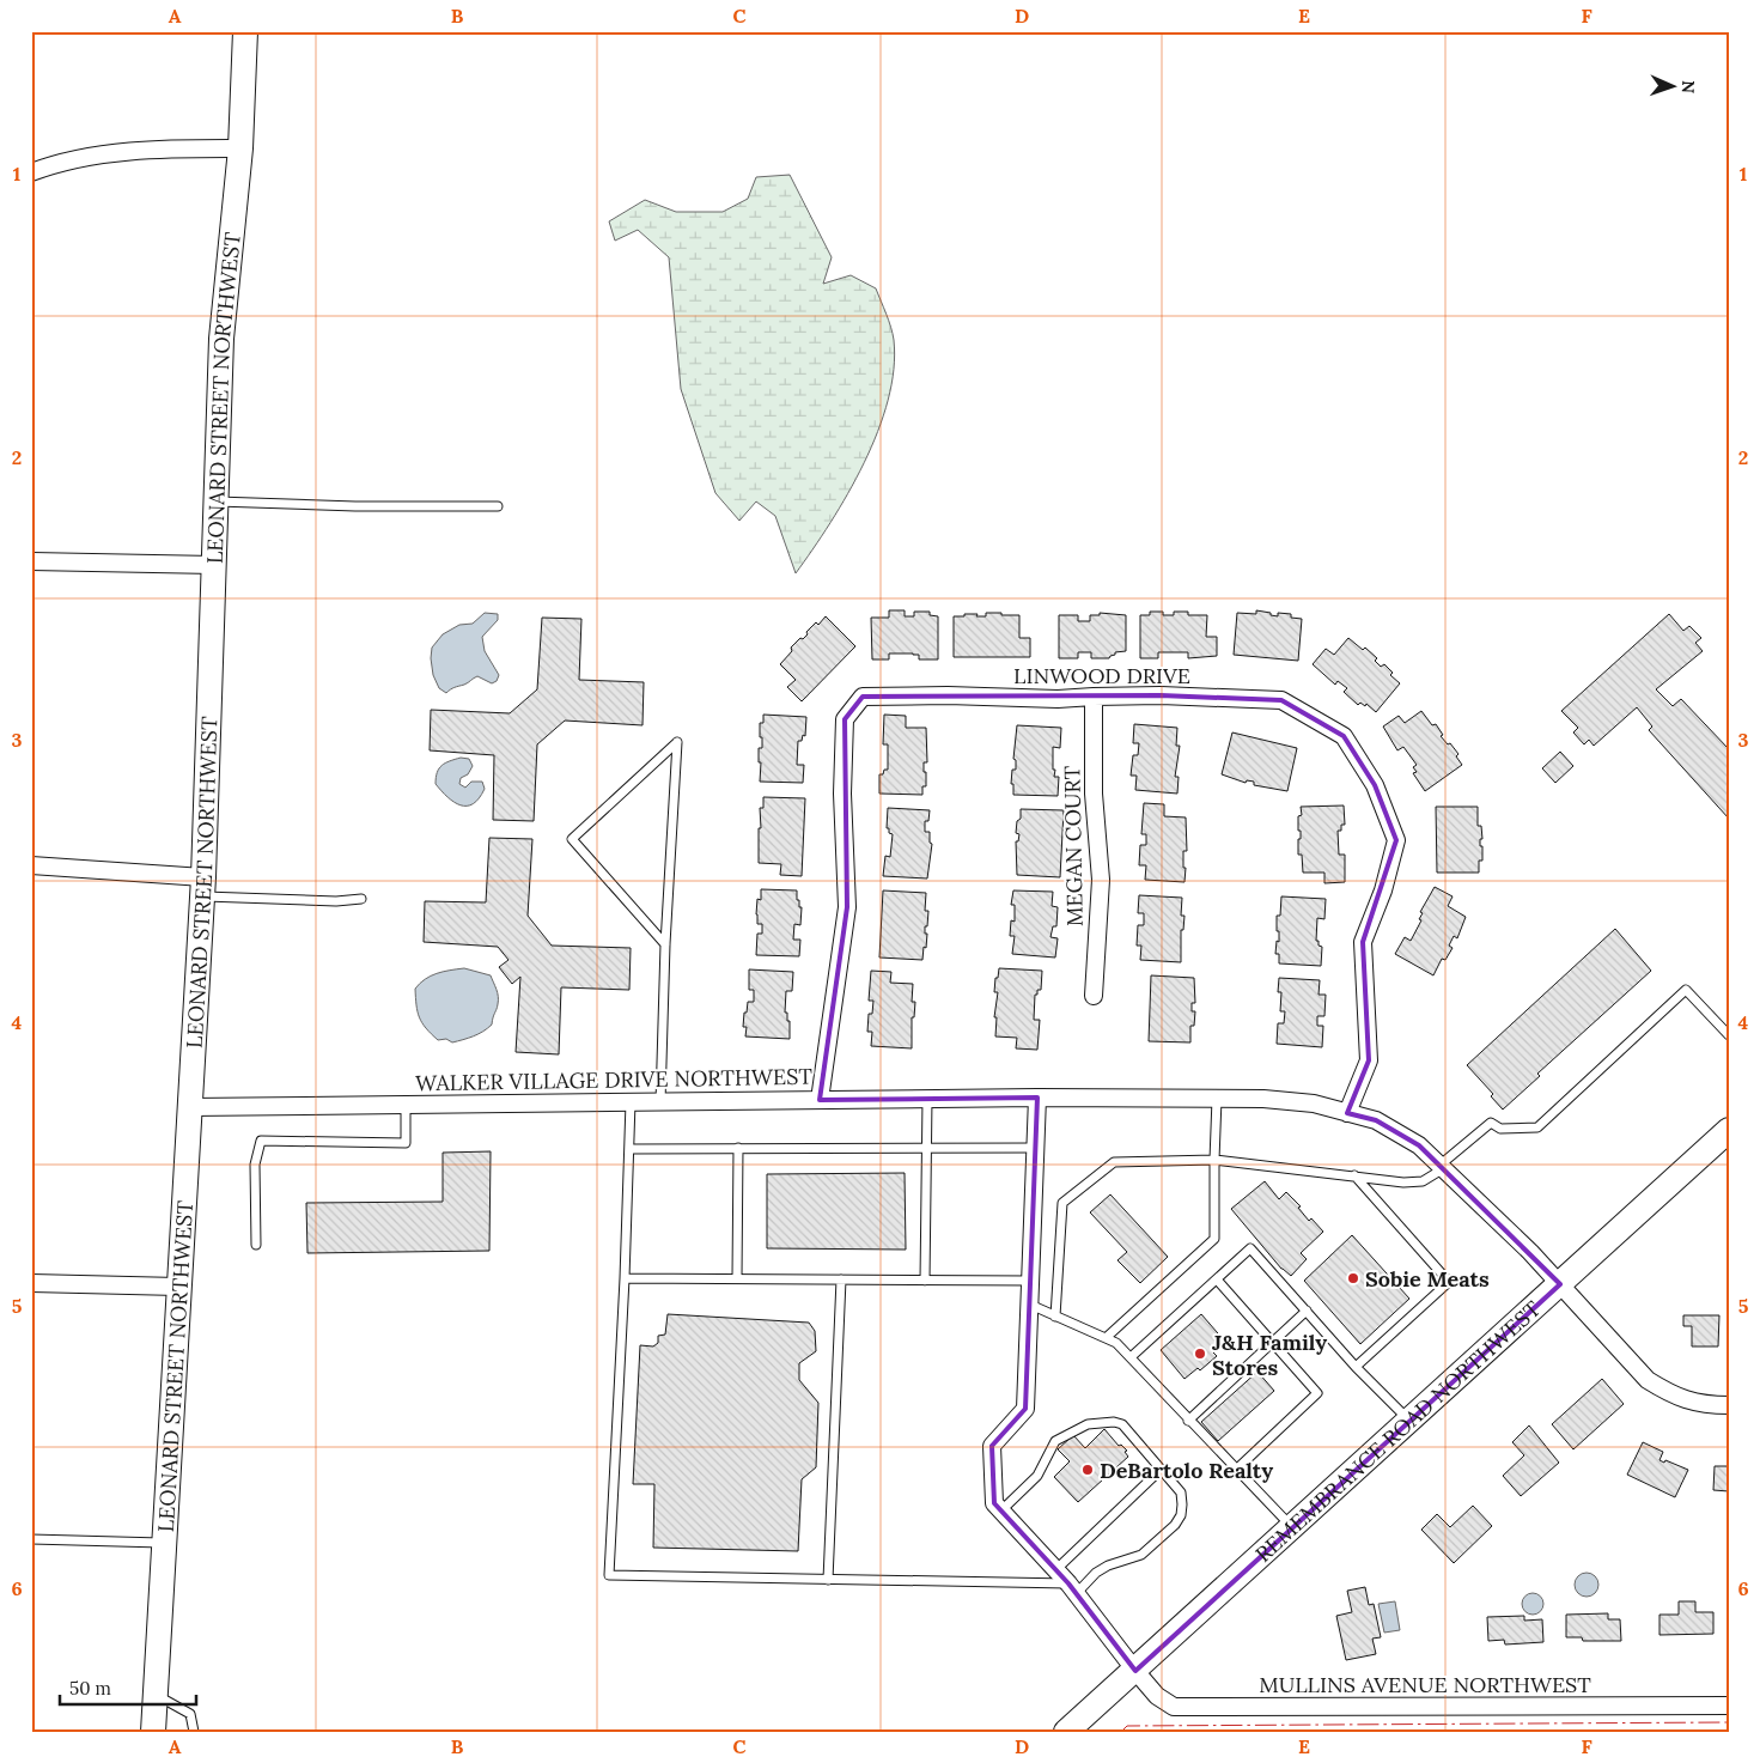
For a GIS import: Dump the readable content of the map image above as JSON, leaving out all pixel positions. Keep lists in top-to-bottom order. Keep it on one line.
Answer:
{"streets":{"main road":["LEONARD STREET NORTHWEST","REMEMBRANCE ROAD NORTHWEST"],"street":["LINWOOD DRIVE","MEGAN COURT","WALKER VILLAGE DRIVE NORTHWEST","MULLINS AVENUE NORTHWEST"]},"crossings":[["LEONARD STREET NORTHWEST","WALKER VILLAGE DRIVE NORTHWEST"],["LINWOOD DRIVE","MEGAN COURT"],["LINWOOD DRIVE","WALKER VILLAGE DRIVE NORTHWEST"],["WALKER VILLAGE DRIVE NORTHWEST","REMEMBRANCE ROAD NORTHWEST"],["REMEMBRANCE ROAD NORTHWEST","MULLINS AVENUE NORTHWEST"]],"places":["Sobie Meats","J&H Family Stores","DeBartolo Realty"],"scale_bar":"50 m","north":"right","grid":{"columns":["A","B","C","D","E","F"],"rows":["1","2","3","4","5","6"]}}
